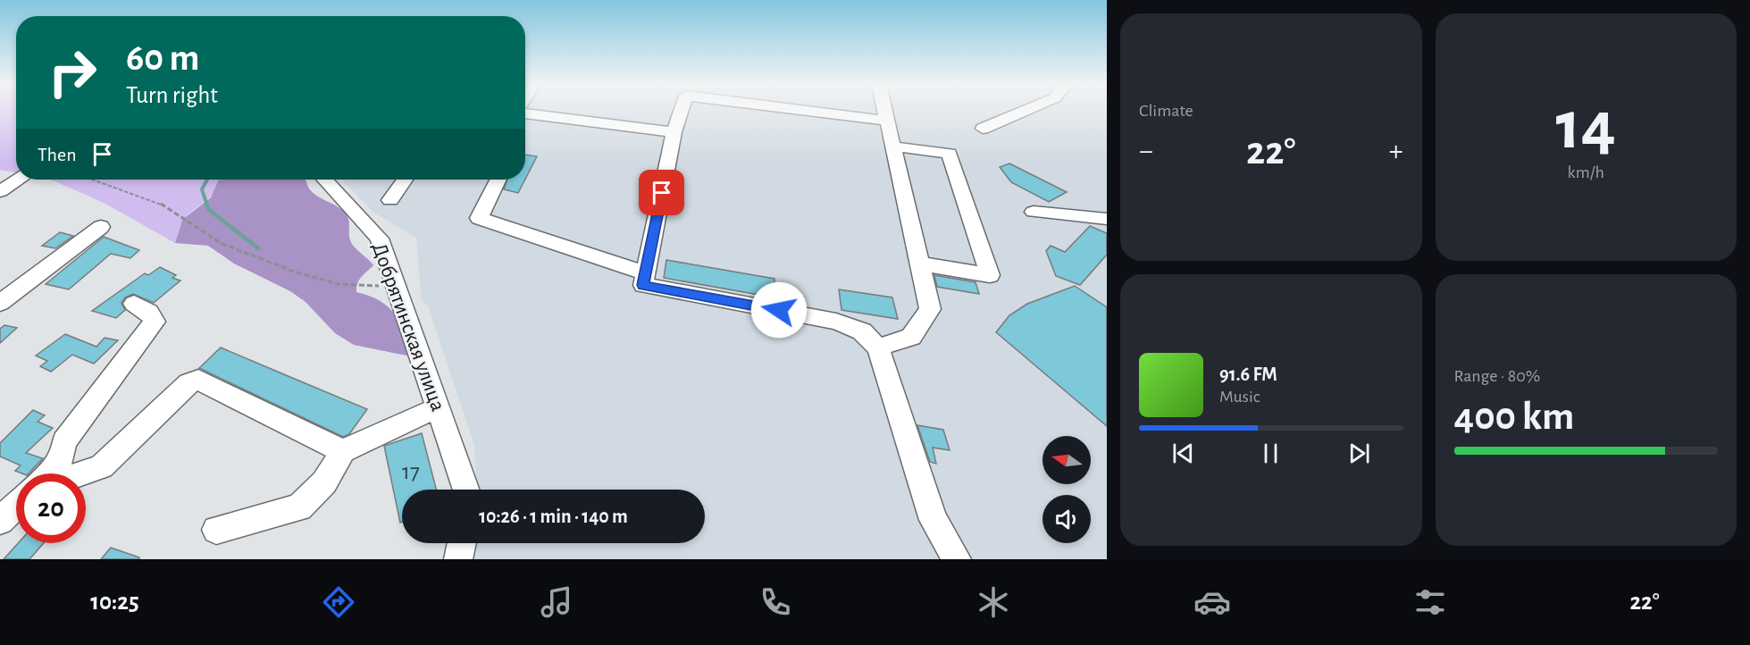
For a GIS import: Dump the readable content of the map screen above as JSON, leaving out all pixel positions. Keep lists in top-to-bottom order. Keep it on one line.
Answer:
{"streets":{"street":["Добрятинская улица"]},"house_numbers":["17"],"north":"left","page":{"tile":["Climate",["14","km/h"],["Range · 80%","400 km"]],"turn":["60 m","Turn right"],"then":"Then","heat":["−","22°","+"],"song":["91.6 FM","Music"],"limit":"20","trip":"10:26 · 1 min · 140 m","tabs":["10:25","22°"]}}
